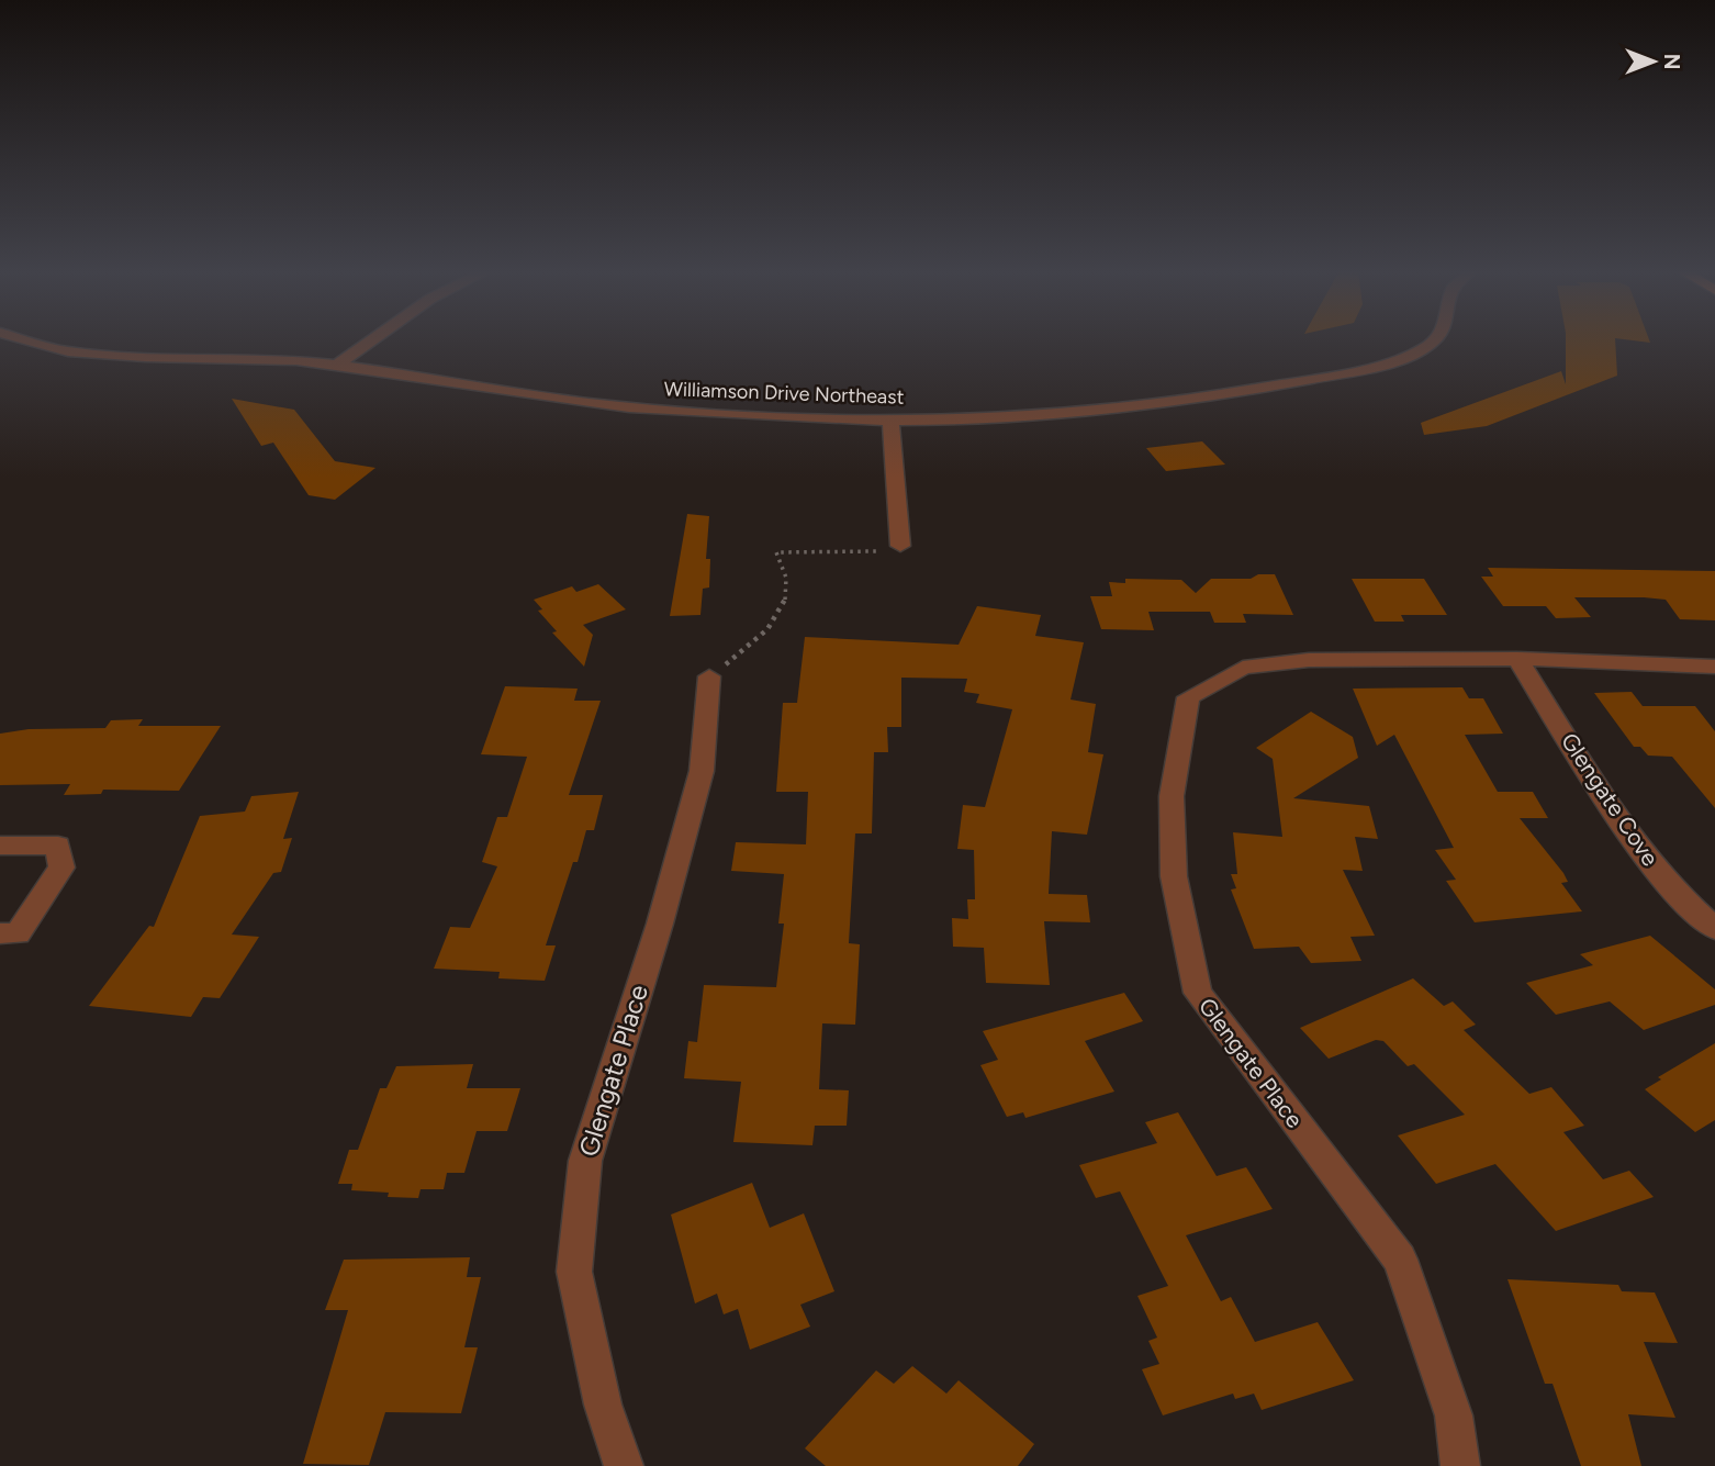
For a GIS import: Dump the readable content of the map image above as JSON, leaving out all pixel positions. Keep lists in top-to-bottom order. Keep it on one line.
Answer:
{"streets":{"street":["Williamson Drive Northeast","Glengate Cove","Glengate Place"]},"crossings":[["Glengate Cove","Glengate Place"]],"north":"right"}
